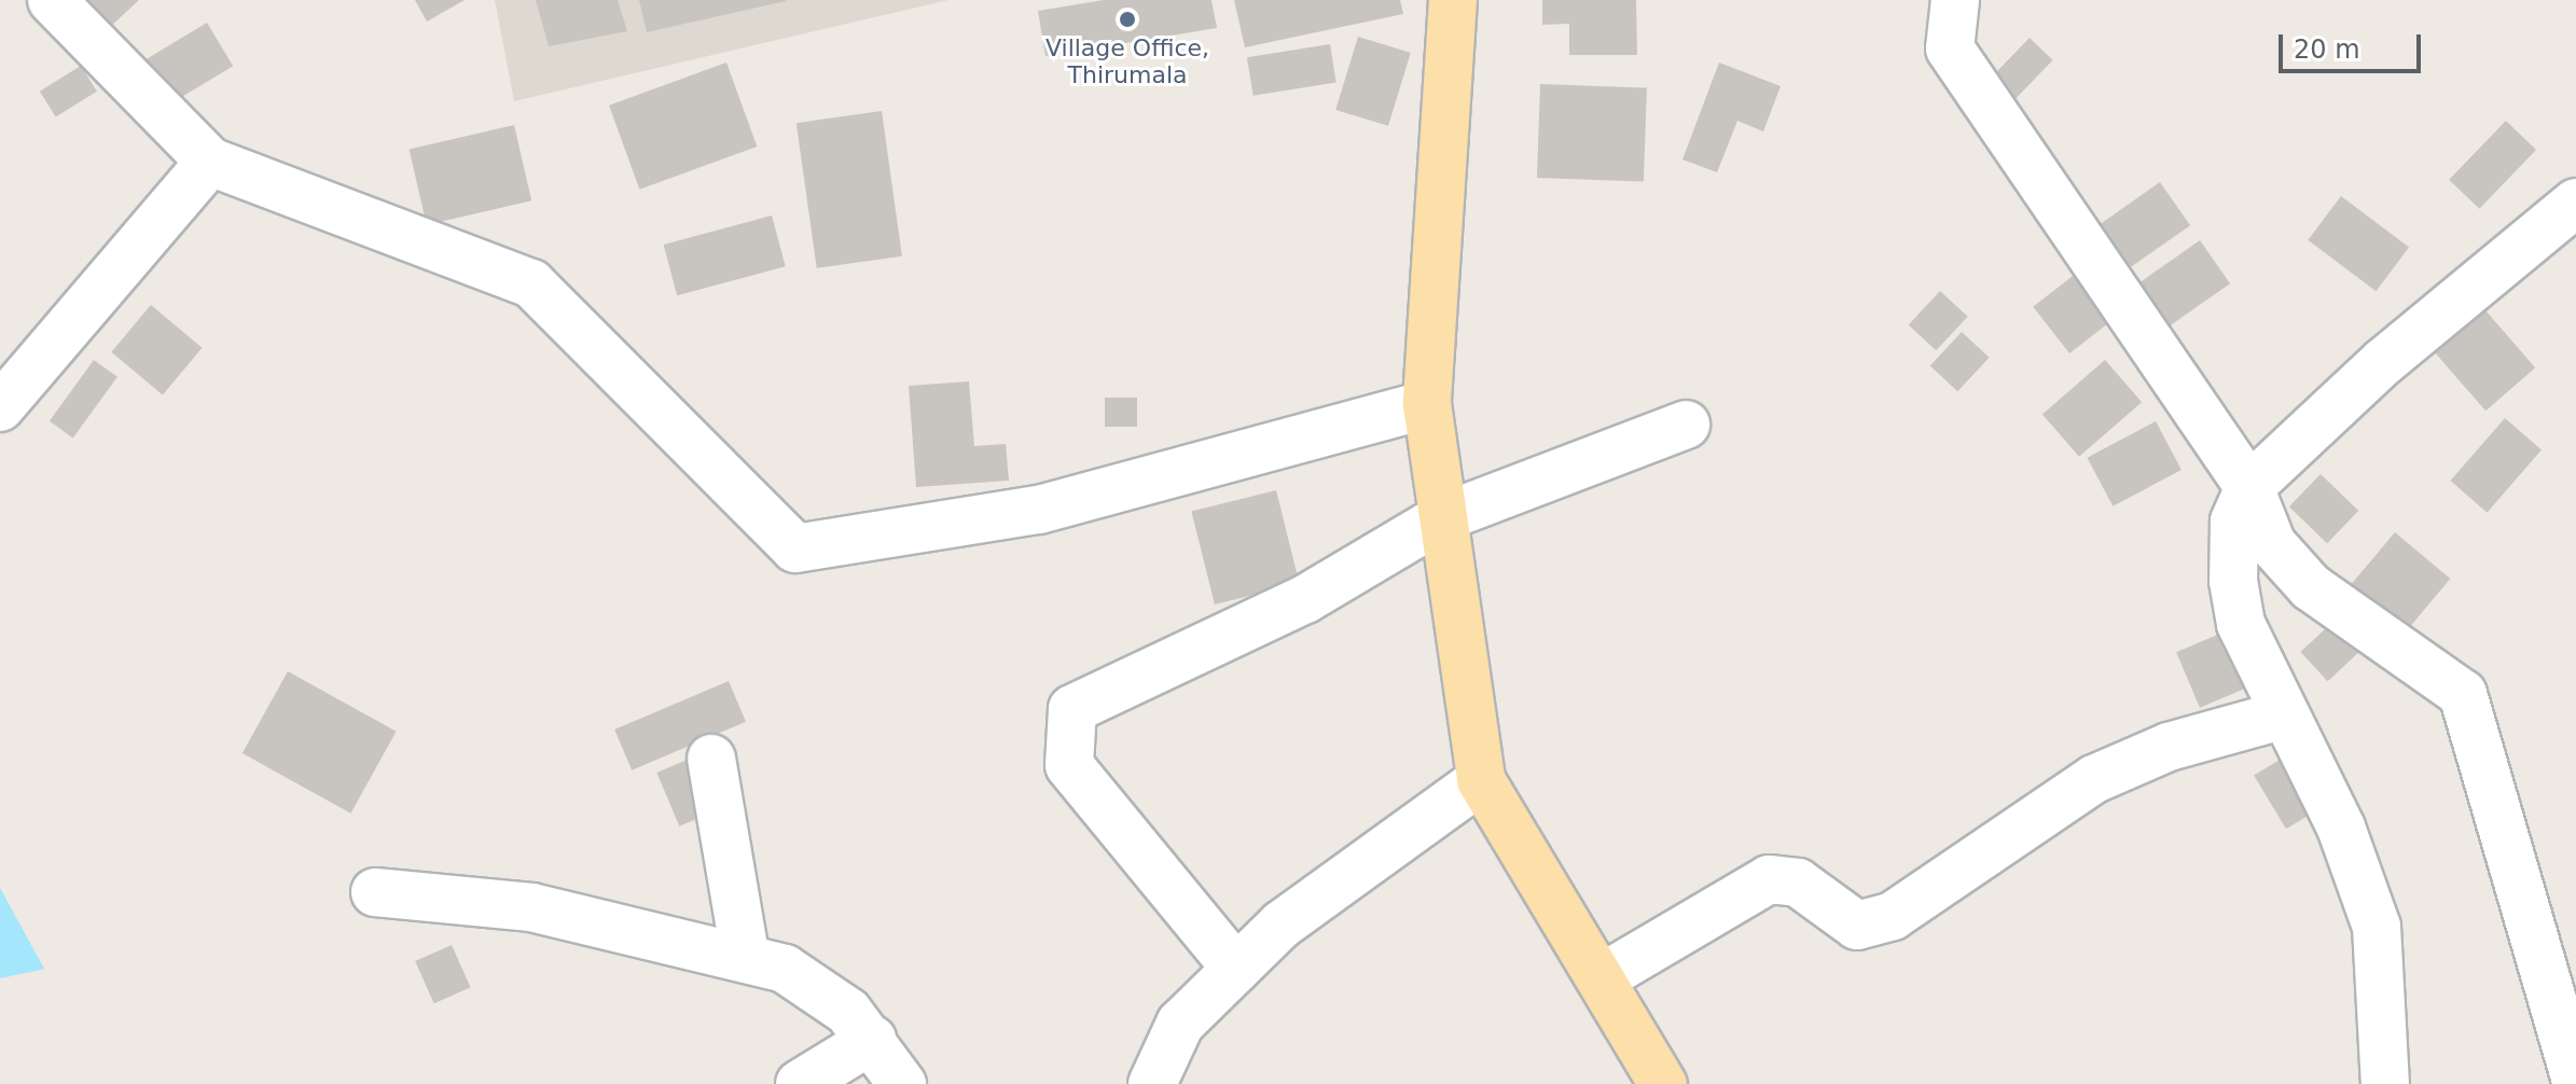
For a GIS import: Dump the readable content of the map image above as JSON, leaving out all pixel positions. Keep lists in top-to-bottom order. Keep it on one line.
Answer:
{"places":["Village Office, Thirumala"],"scale_bar":"20 m"}
